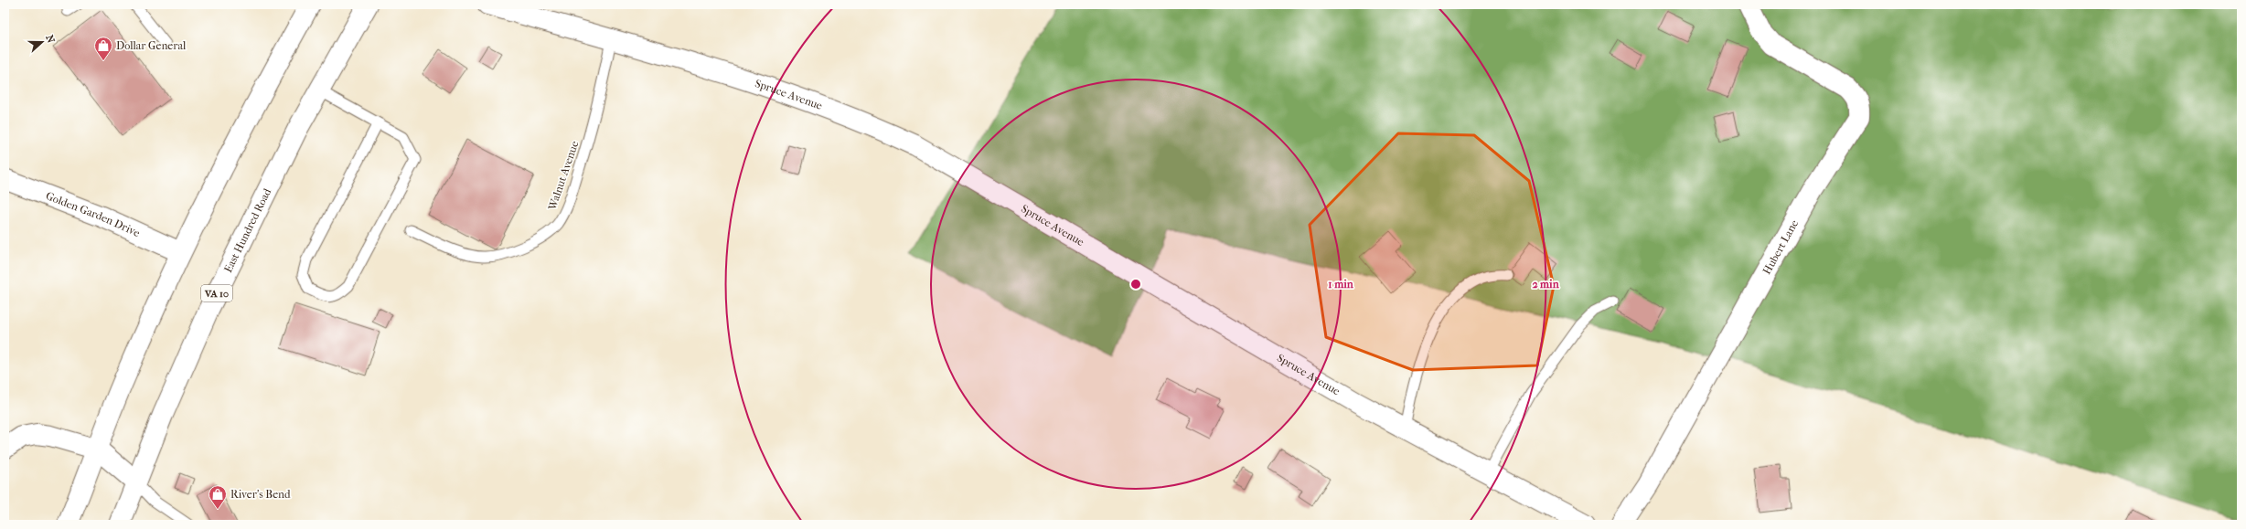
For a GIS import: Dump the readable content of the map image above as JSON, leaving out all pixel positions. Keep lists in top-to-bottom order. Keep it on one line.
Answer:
{"streets":{"main road":["Spruce Avenue","Golden Garden Drive","East Hundred Road","Hubert Lane","VA 10"],"lane":["Walnut Avenue"]},"crossings":[["Spruce Avenue","Walnut Avenue"]],"places":{"shop":["Dollar General","River's Bend"]},"north":"right","rings":["1 min","2 min"]}
